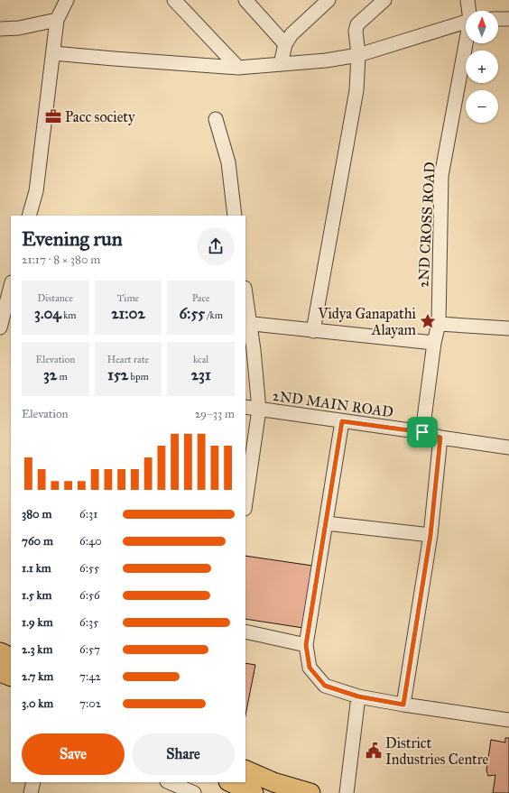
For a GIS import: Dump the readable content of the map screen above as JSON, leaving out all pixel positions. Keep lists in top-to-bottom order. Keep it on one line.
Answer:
{"streets":{"street":["2ND CROSS ROAD","2ND MAIN ROAD"]},"crossings":[["2ND CROSS ROAD","2ND MAIN ROAD"]],"places":{"office":["Pacc society"],"place":["Vidya Ganapathi Alayam"],"public building":["District Industries Centre"]},"north":"top","page":{"map_buttons":["+","−"],"heading":["Evening run","21:17 · 8 × 380 m"],"stats":[["Distance","3.04 km"],["Time","21:02"],["Pace","6:55 /km"],["Elevation","32 m"],["Heart rate","152 bpm"],["kcal","231"]],"chart":["Elevation","29–33 m"],"list":[{"name":"380 m","note":"6:31"},{"name":"760 m","note":"6:40"},{"name":"1.1 km","note":"6:55"},{"name":"1.5 km","note":"6:56"},{"name":"1.9 km","note":"6:35"},{"name":"2.3 km","note":"6:57"},{"name":"2.7 km","note":"7:42"},{"name":"3.0 km","note":"7:02"}],"buttons":["Save","Share"]}}
